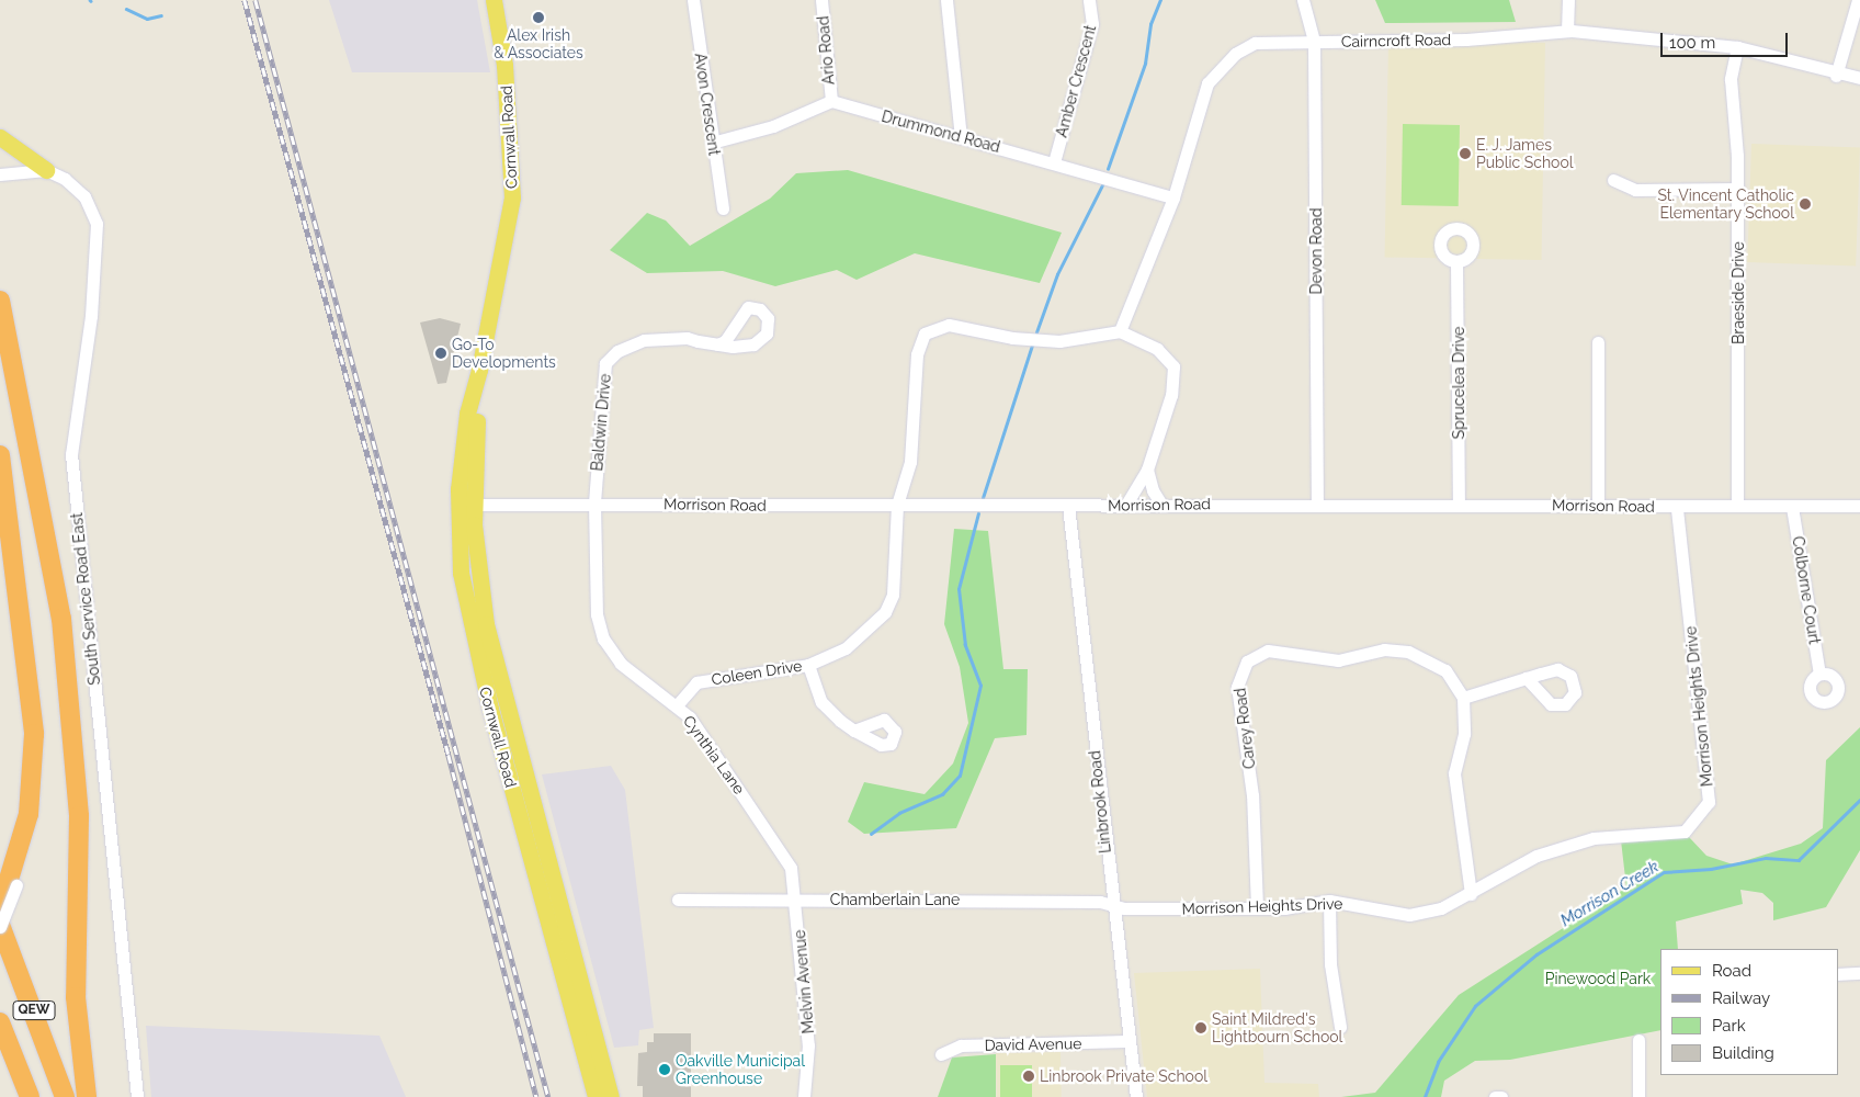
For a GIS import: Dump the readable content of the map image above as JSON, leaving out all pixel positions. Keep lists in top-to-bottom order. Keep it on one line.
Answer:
{"streets":{"highway":["QEW"],"main road":["Cornwall Road"],"street":["Cairncroft Road","Ario Road","Amber Crescent","Avon Crescent","Drummond Road","Devon Road","Braeside Drive","Sprucelea Drive","Baldwin Drive","Morrison Road","Colborne Court","South Service Road East","Coleen Drive","Morrison Heights Drive","Carey Road","Cynthia Lane","Linbrook Road","Chamberlain Lane","Melvin Avenue","David Avenue"]},"crossings":[["Cairncroft Road","Drummond Road"],["Cairncroft Road","Devon Road"],["Cairncroft Road","Braeside Drive"],["Cairncroft Road","Coleen Drive"],["Ario Road","Drummond Road"],["Amber Crescent","Drummond Road"],["Cornwall Road","Morrison Road"],["Devon Road","Morrison Road"],["Braeside Drive","Morrison Road"],["Sprucelea Drive","Morrison Road"],["Baldwin Drive","Morrison Road"],["Baldwin Drive","Cynthia Lane"],["Morrison Road","Colborne Court"],["Morrison Road","Coleen Drive"],["Morrison Road","Morrison Heights Drive"],["Morrison Road","Cynthia Lane"],["Morrison Road","Linbrook Road"],["Coleen Drive","Cynthia Lane"],["Morrison Heights Drive","Carey Road"],["Morrison Heights Drive","Linbrook Road"],["Morrison Heights Drive","Chamberlain Lane"],["Cynthia Lane","Chamberlain Lane"],["Cynthia Lane","Melvin Avenue"],["Linbrook Road","Chamberlain Lane"],["Linbrook Road","David Avenue"],["Chamberlain Lane","Melvin Avenue"]],"water":["Morrison Creek"],"parks":["Pinewood Park"],"places":["Alex Irish & Associates","E. J. James Public School","St. Vincent Catholic Elementary School","Go-To Developments","Saint Mildred's Lightbourn School","Oakville Municipal Greenhouse","Linbrook Private School"],"legend":["Road","Railway","Park","Building"],"scale_bar":"100 m"}
